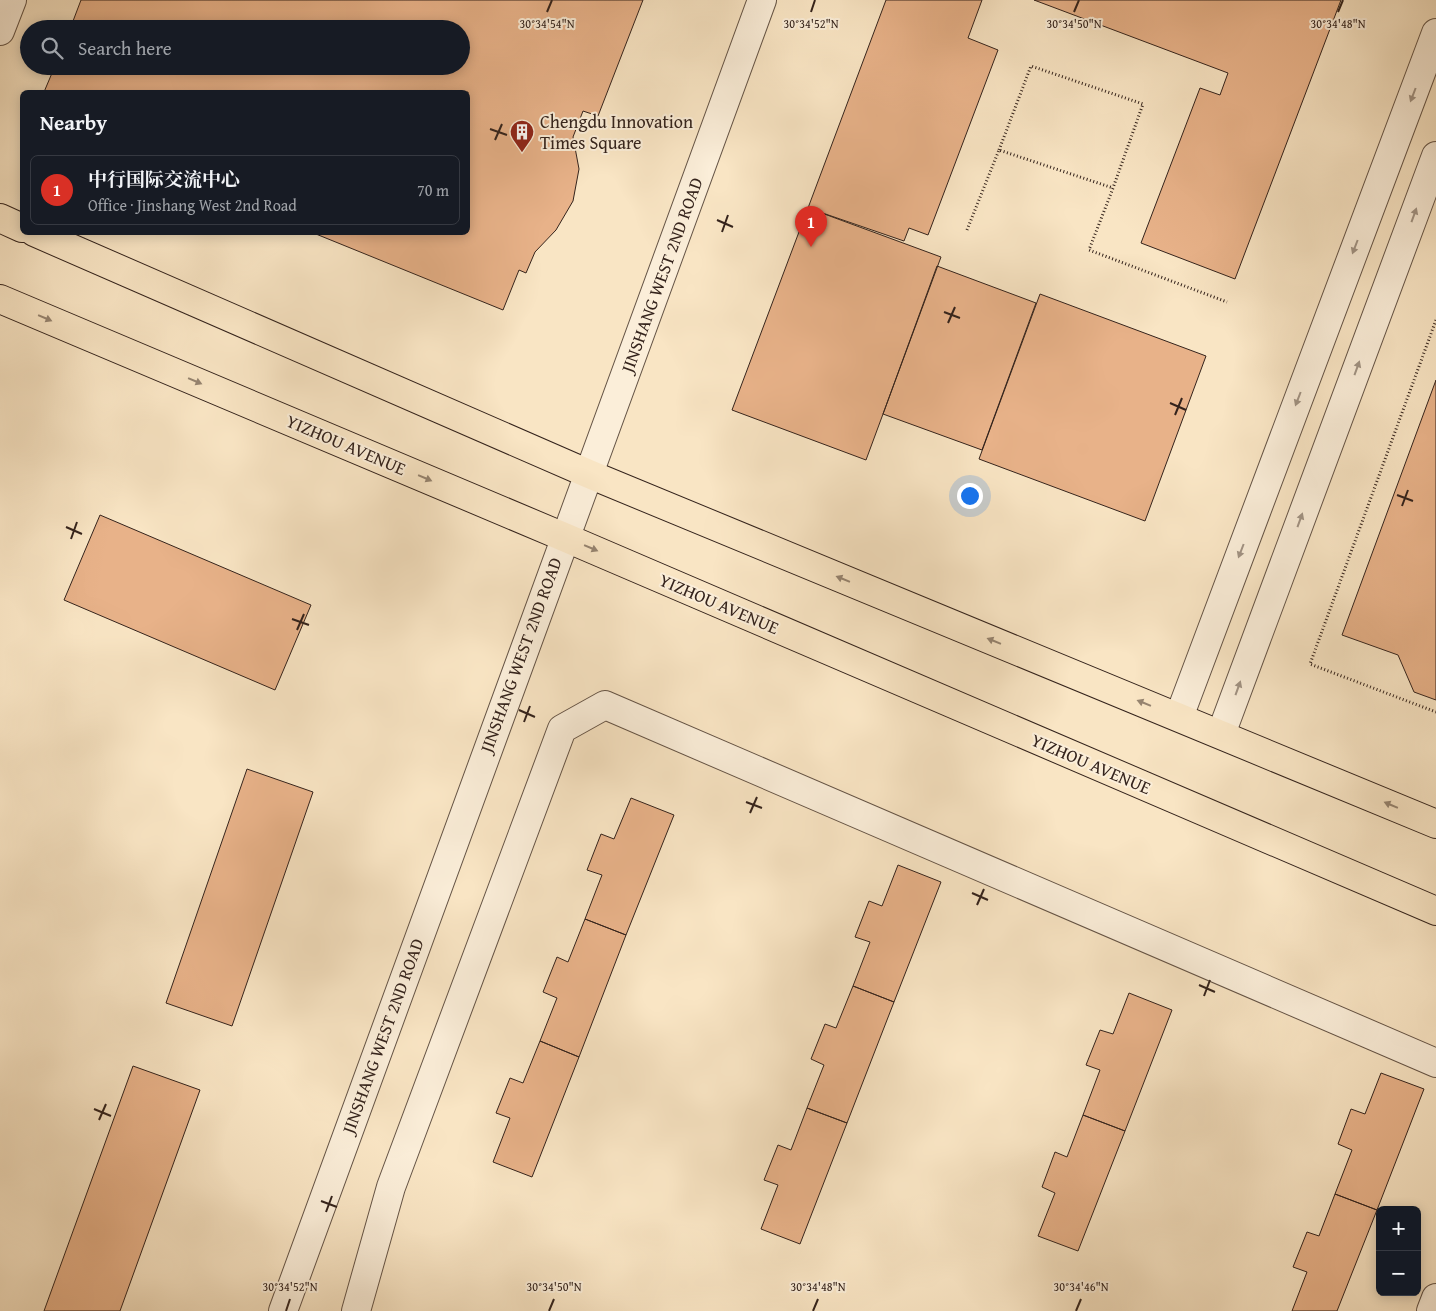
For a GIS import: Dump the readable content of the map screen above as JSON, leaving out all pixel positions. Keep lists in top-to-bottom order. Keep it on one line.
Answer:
{"streets":{"main road":["YIZHOU AVENUE"],"street":["JINSHANG WEST 2ND ROAD"]},"crossings":[["JINSHANG WEST 2ND ROAD","YIZHOU AVENUE"]],"places":{"building":["Chengdu Innovation Times Square"]},"page":{"search":"Search here","heading":"Nearby","list":[{"mark":"1","name":"中行国际交流中心","note":"Office · Jinshang West 2nd Road","value":"70 m"}],"pins":"1","map_buttons":["+","−"]},"coordinates":["30°34'54\"N","30°34'52\"N","30°34'48\"N","30°34'50\"N","30°34'46\"N"]}
